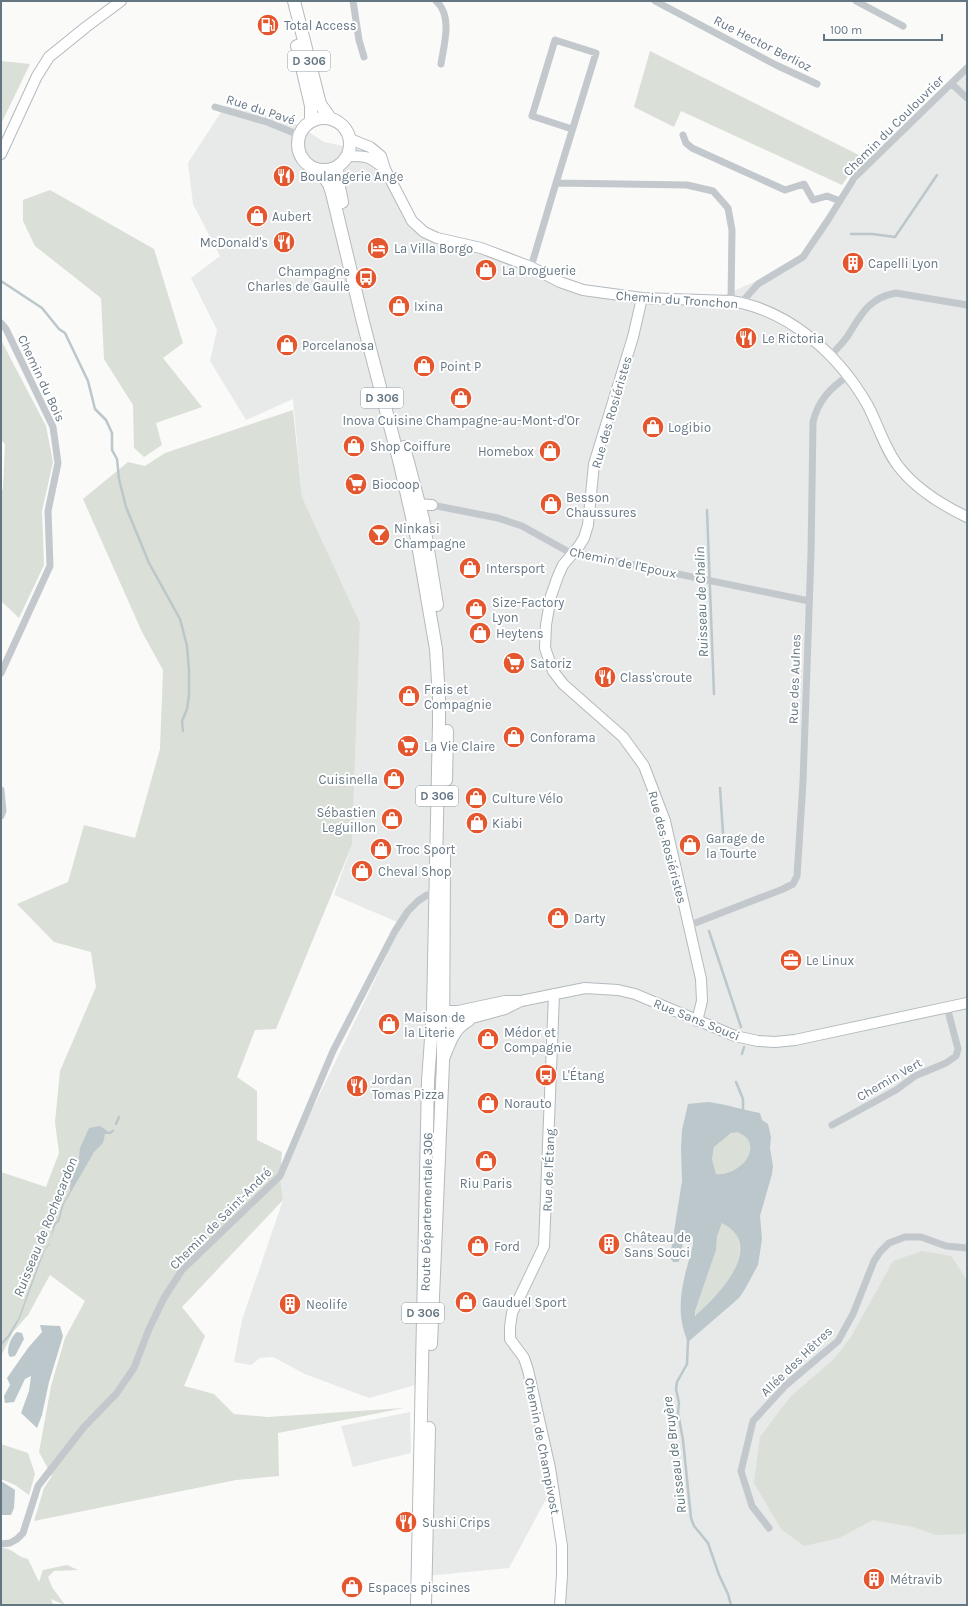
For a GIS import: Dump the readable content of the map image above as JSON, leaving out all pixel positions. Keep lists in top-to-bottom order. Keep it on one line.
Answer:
{"streets":{"main road":["D 306","Route Départementale 306"],"street":["Rue Hector Berlioz","Rue du Pavé","Chemin du Coulouvrier","Chemin du Tronchon","Chemin du Bois","Rue des Rosiéristes","Chemin de l'Epoux","Rue des Aulnes","Rue Sans Souci","Chemin Vert","Rue de l'Étang","Chemin de Saint-André","Allée des Hêtres","Chemin de Champivost"]},"crossings":[["D 306","Rue du Pavé"],["D 306","Chemin du Tronchon"],["D 306","Chemin de l'Epoux"],["D 306","Route Départementale 306"],["D 306","Chemin de Saint-André"],["Rue du Pavé","Chemin du Tronchon"],["Chemin du Coulouvrier","Chemin du Tronchon"],["Chemin du Tronchon","Rue des Rosiéristes"],["Chemin du Tronchon","Rue des Aulnes"],["Rue des Rosiéristes","Chemin de l'Epoux"],["Rue des Rosiéristes","Rue des Aulnes"],["Rue des Rosiéristes","Rue Sans Souci"],["Chemin de l'Epoux","Rue des Aulnes"],["Rue Sans Souci","Chemin Vert"],["Rue Sans Souci","Rue de l'Étang"],["Rue Sans Souci","Route Départementale 306"],["Rue de l'Étang","Chemin de Champivost"],["Route Départementale 306","Chemin de Saint-André"]],"water":["Ruisseau de Chalin","Ruisseau de Rochecardon","Ruisseau de Bruyère"],"places":{"fuel station":["Total Access"],"restaurant":["Boulangerie Ange","McDonald's","Le Rictoria","Class'croute","Jordan Tomas Pizza","Sushi Crips"],"shop":["Aubert","La Droguerie","Ixina","Porcelanosa","Point P","Inova Cuisine Champagne-au-Mont-d'Or","Logibio","Shop Coiffure","Homebox","Besson Chaussures","Intersport","Size-Factory Lyon","Heytens","Frais et Compagnie","Conforama","Cuisinella","Culture Vélo","Sébastien Leguillon","Kiabi","Garage de la Tourte","Troc Sport","Cheval Shop","Darty","Maison de la Literie","Médor et Compagnie","Norauto","Riu Paris","Ford","Gauduel Sport","Espaces piscines"],"hotel":["La Villa Borgo"],"building":["Capelli Lyon","Château de Sans Souci","Neolife","Métravib"],"bus stop":["Champagne Charles de Gaulle","L'Étang"],"supermarket":["Biocoop","Satoriz","La Vie Claire"],"bar":["Ninkasi Champagne"],"office":["Le Linux"]},"scale_bar":"100 m"}
